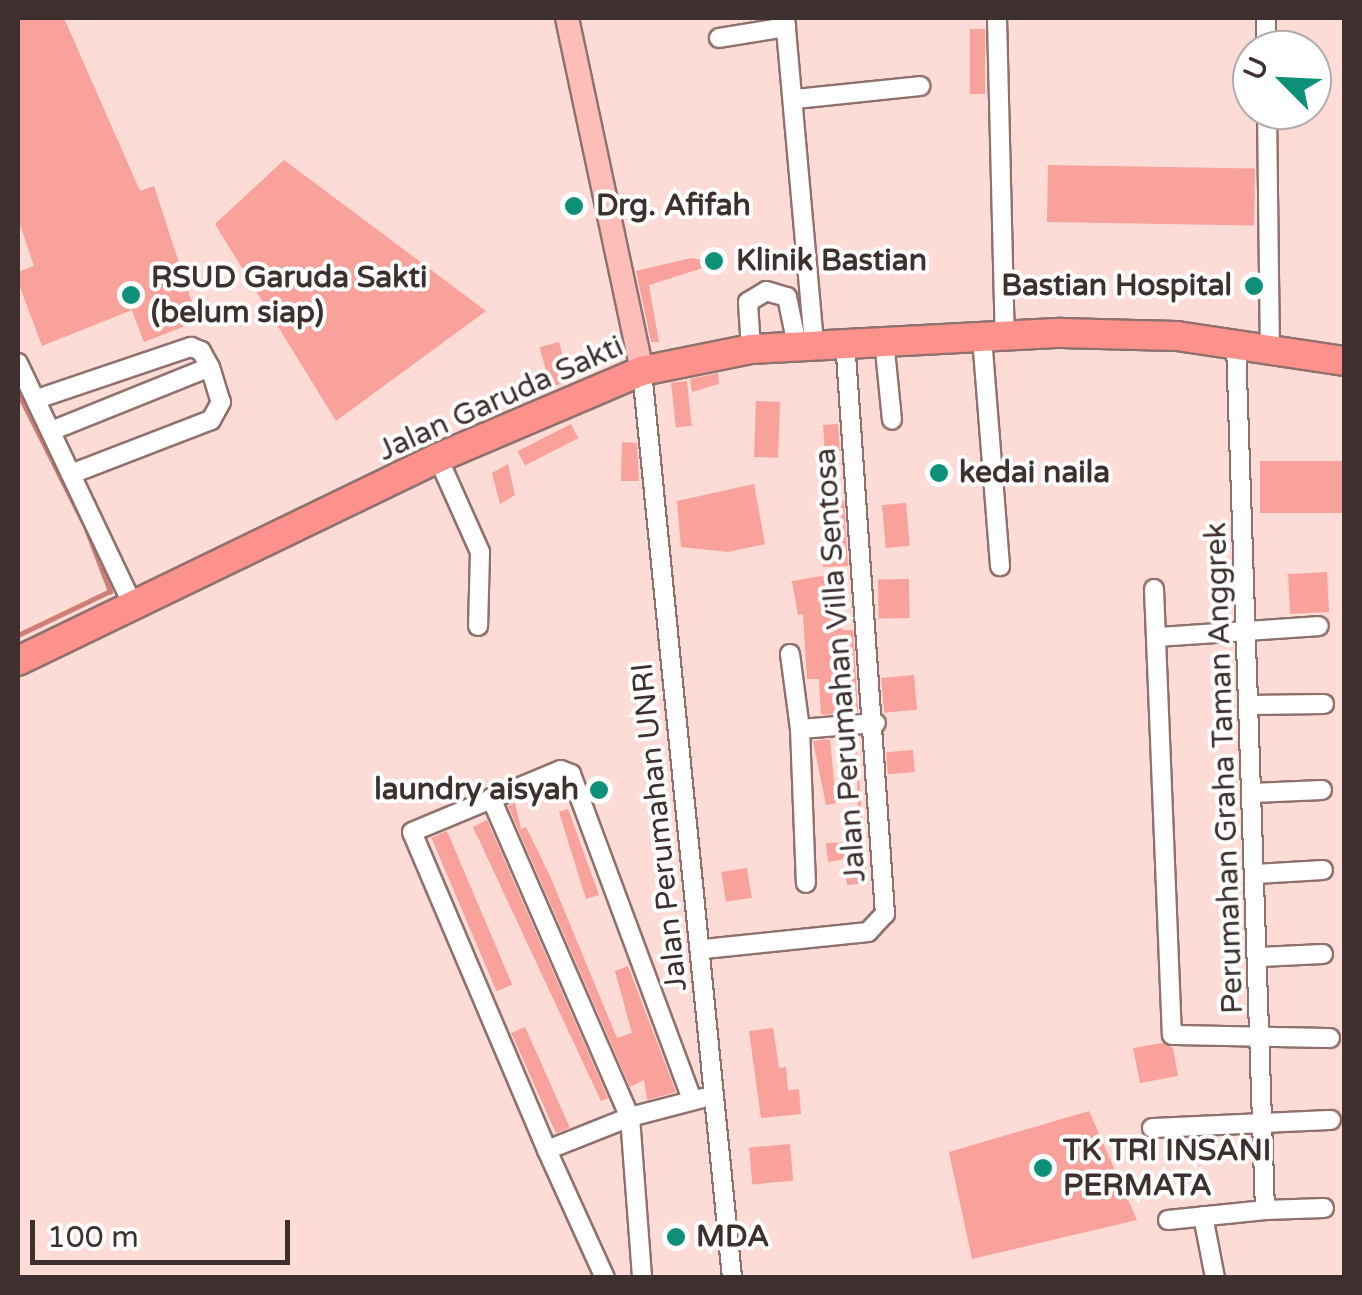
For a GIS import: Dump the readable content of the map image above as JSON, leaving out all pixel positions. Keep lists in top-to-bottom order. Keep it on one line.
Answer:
{"streets":{"highway":["Jalan Garuda Sakti"],"street":["Jalan Perumahan Villa Sentosa","Perumahan Graha Taman Anggrek","Jalan Perumahan UNRI"]},"crossings":[["Jalan Garuda Sakti","Jalan Perumahan Villa Sentosa"],["Jalan Garuda Sakti","Perumahan Graha Taman Anggrek"],["Jalan Garuda Sakti","Jalan Perumahan UNRI"],["Jalan Perumahan Villa Sentosa","Jalan Perumahan UNRI"]],"places":["Drg. Afifah","Klinik Bastian","Bastian Hospital","RSUD Garuda Sakti (belum siap)","kedai naila","laundry aisyah","TK TRI INSANI PERMATA","MDA"],"scale_bar":"100 m","north":"top left"}
